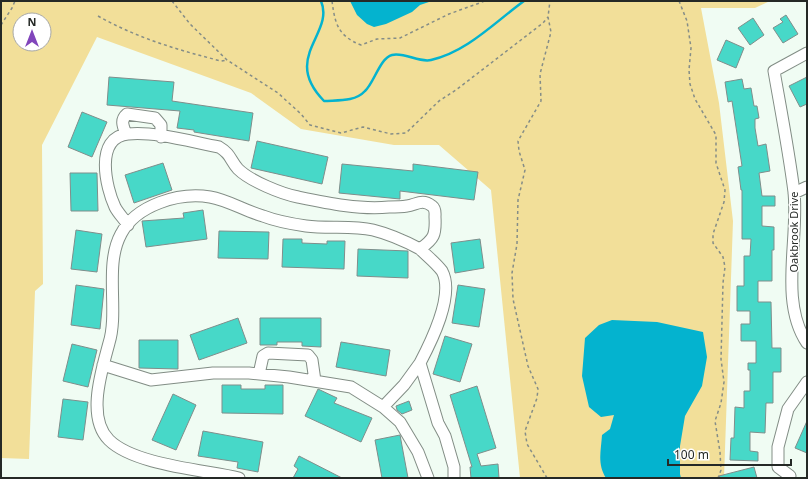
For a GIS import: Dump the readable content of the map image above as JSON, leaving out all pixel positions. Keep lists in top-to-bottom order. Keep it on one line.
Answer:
{"streets":{"street":["Oakbrook Drive"]},"scale_bar":"100 m","north":"top"}
